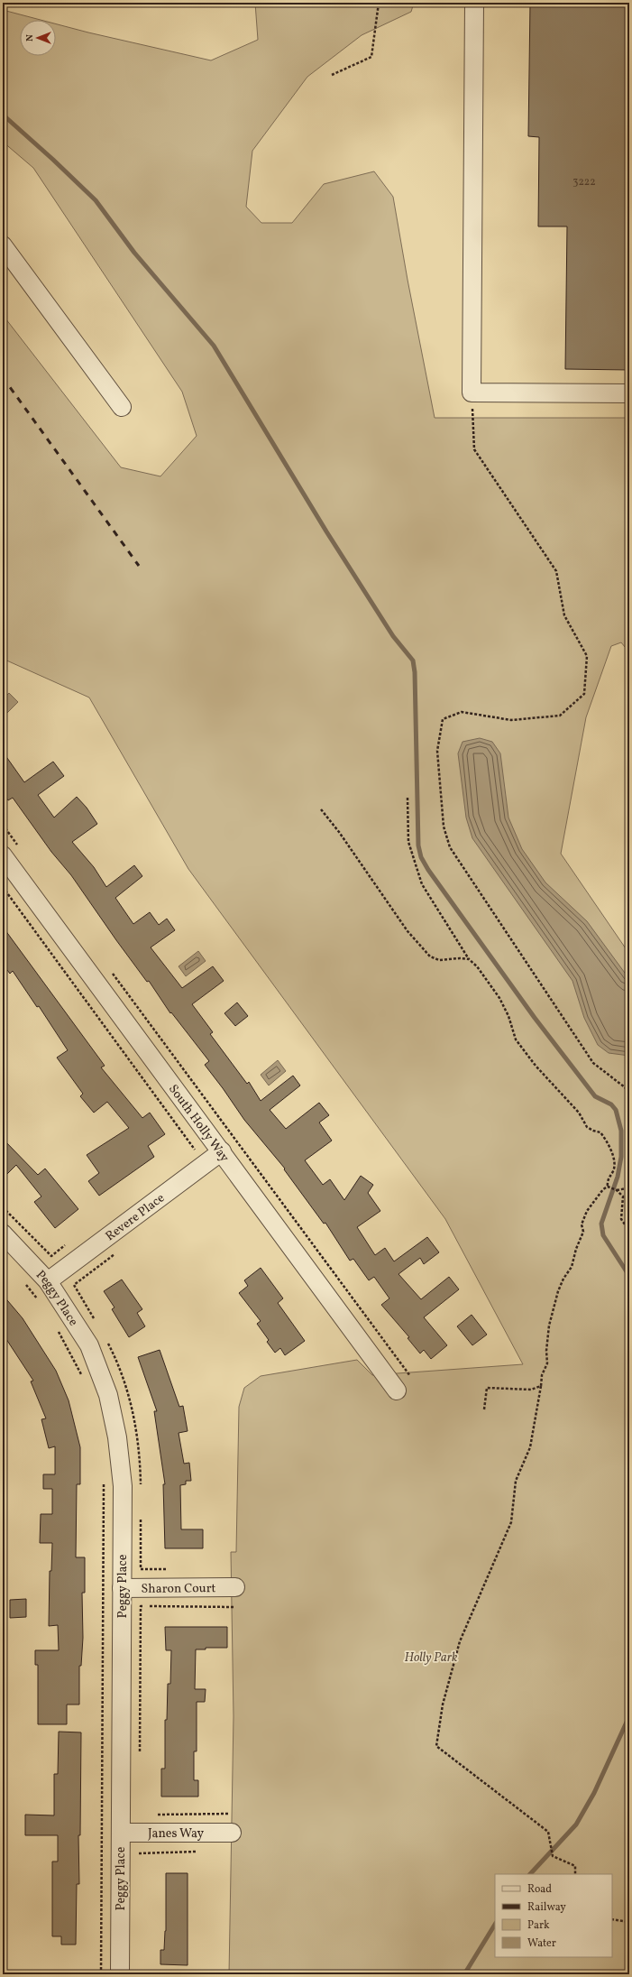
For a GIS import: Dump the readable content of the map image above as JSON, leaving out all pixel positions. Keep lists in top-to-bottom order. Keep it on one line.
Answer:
{"streets":{"street":["South Holly Way","Revere Place","Peggy Place","Sharon Court","Janes Way"]},"crossings":[["South Holly Way","Revere Place"],["Revere Place","Peggy Place"],["Peggy Place","Sharon Court"],["Peggy Place","Janes Way"]],"parks":["Holly Park"],"house_numbers":["3222"],"legend":["Road","Railway","Park","Water"],"north":"left"}
